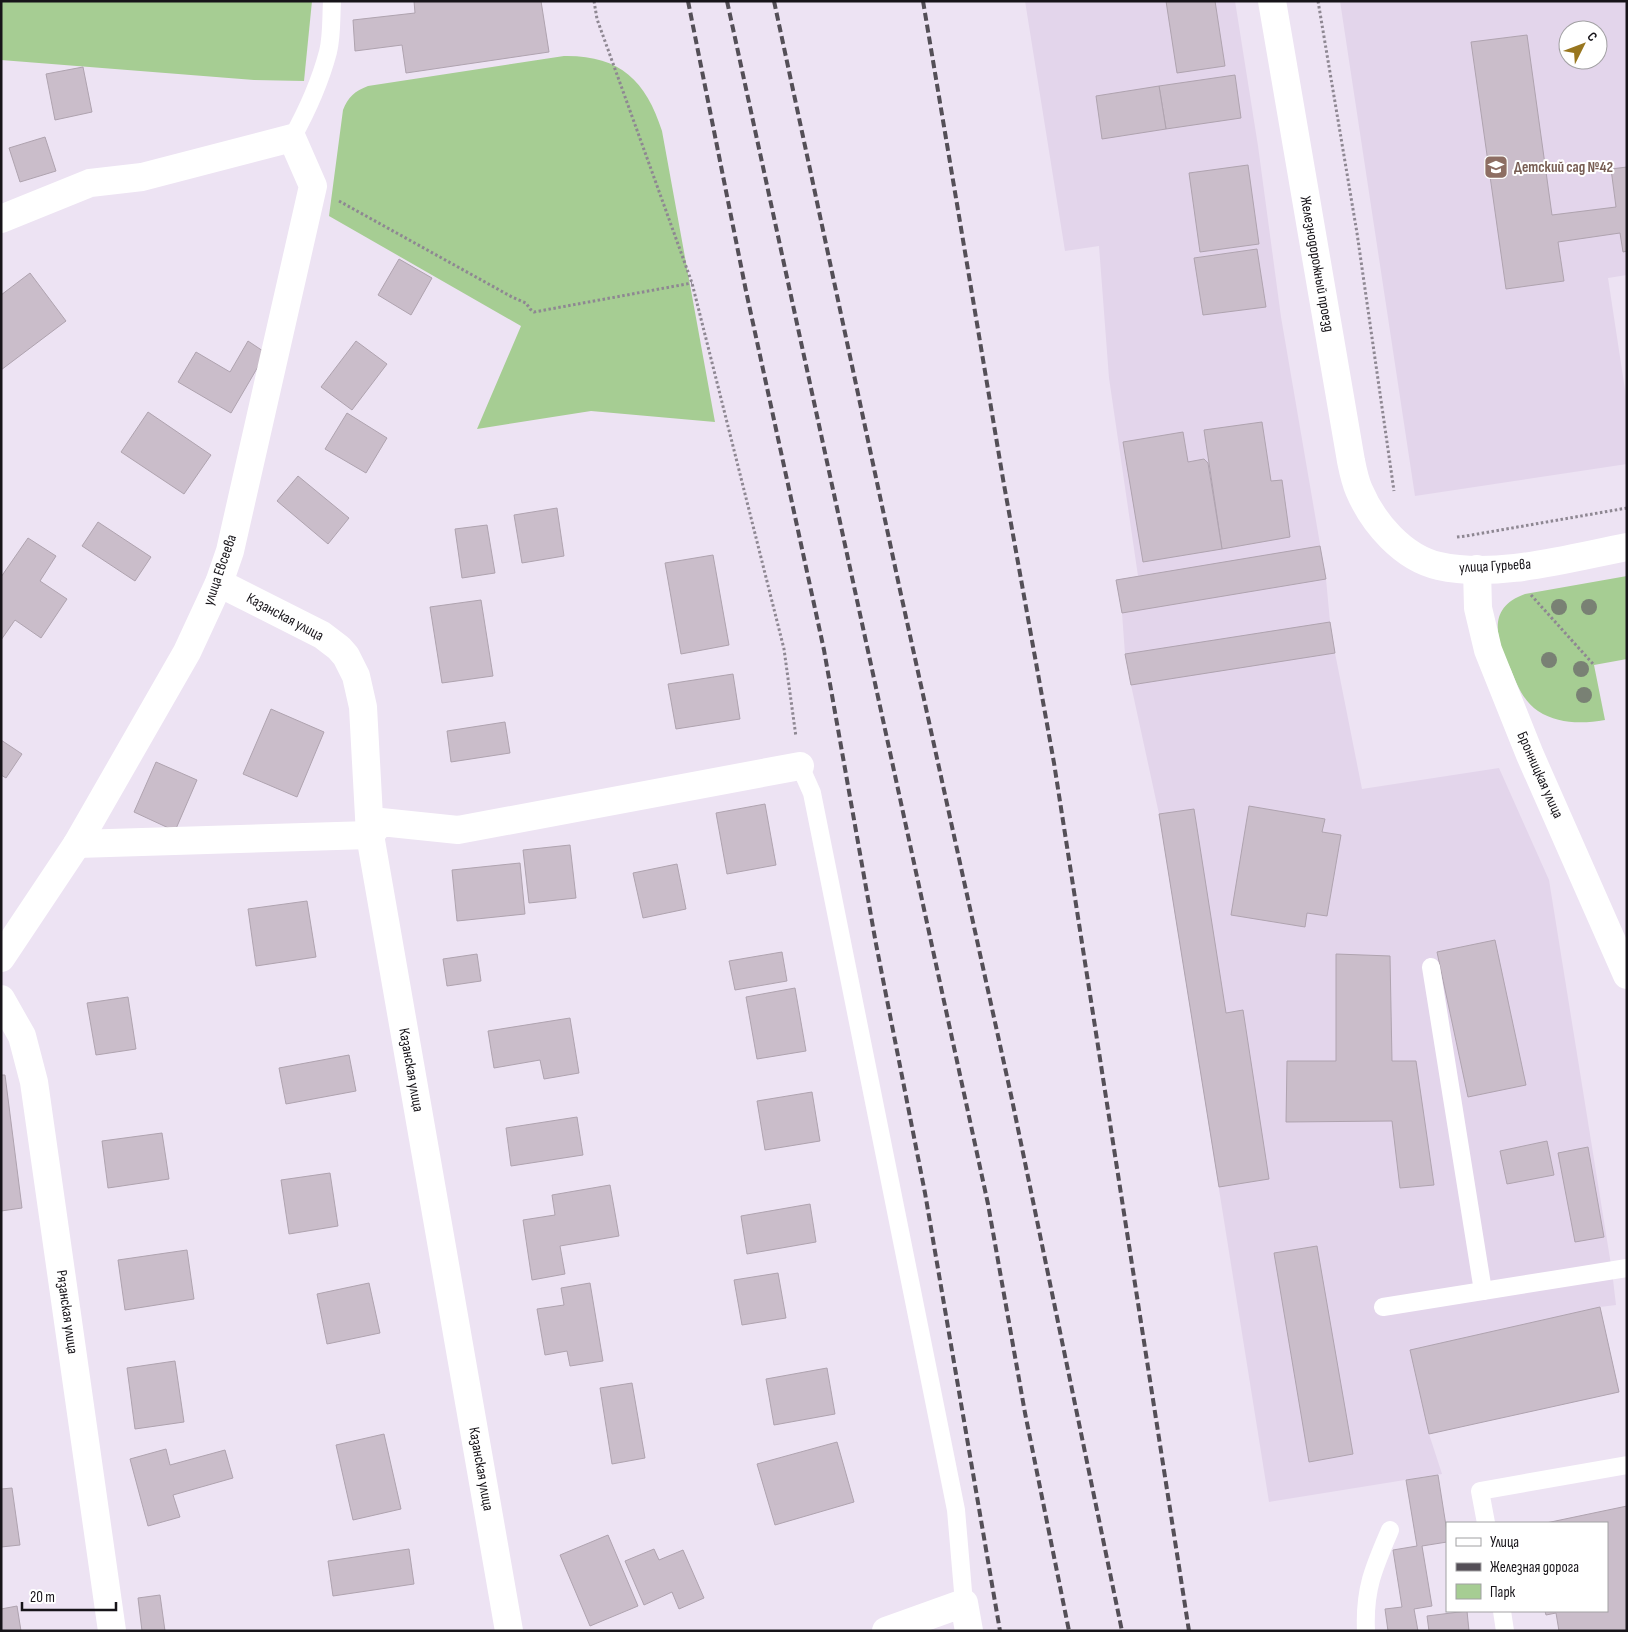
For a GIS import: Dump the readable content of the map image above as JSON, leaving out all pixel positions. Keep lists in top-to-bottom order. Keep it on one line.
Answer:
{"streets":{"street":["Железнодорожный проезд","улица Гурьева","улица Евсеева","Казанская улица","Бронницкая улица","Рязанская улица"]},"crossings":[["Железнодорожный проезд","улица Гурьева"],["улица Гурьева","Бронницкая улица"],["улица Евсеева","Казанская улица"]],"places":{"school or university":["Детский сад №42"]},"legend":["Улица","Железная дорога","Парк"],"scale_bar":"20 m","north":"top right"}
